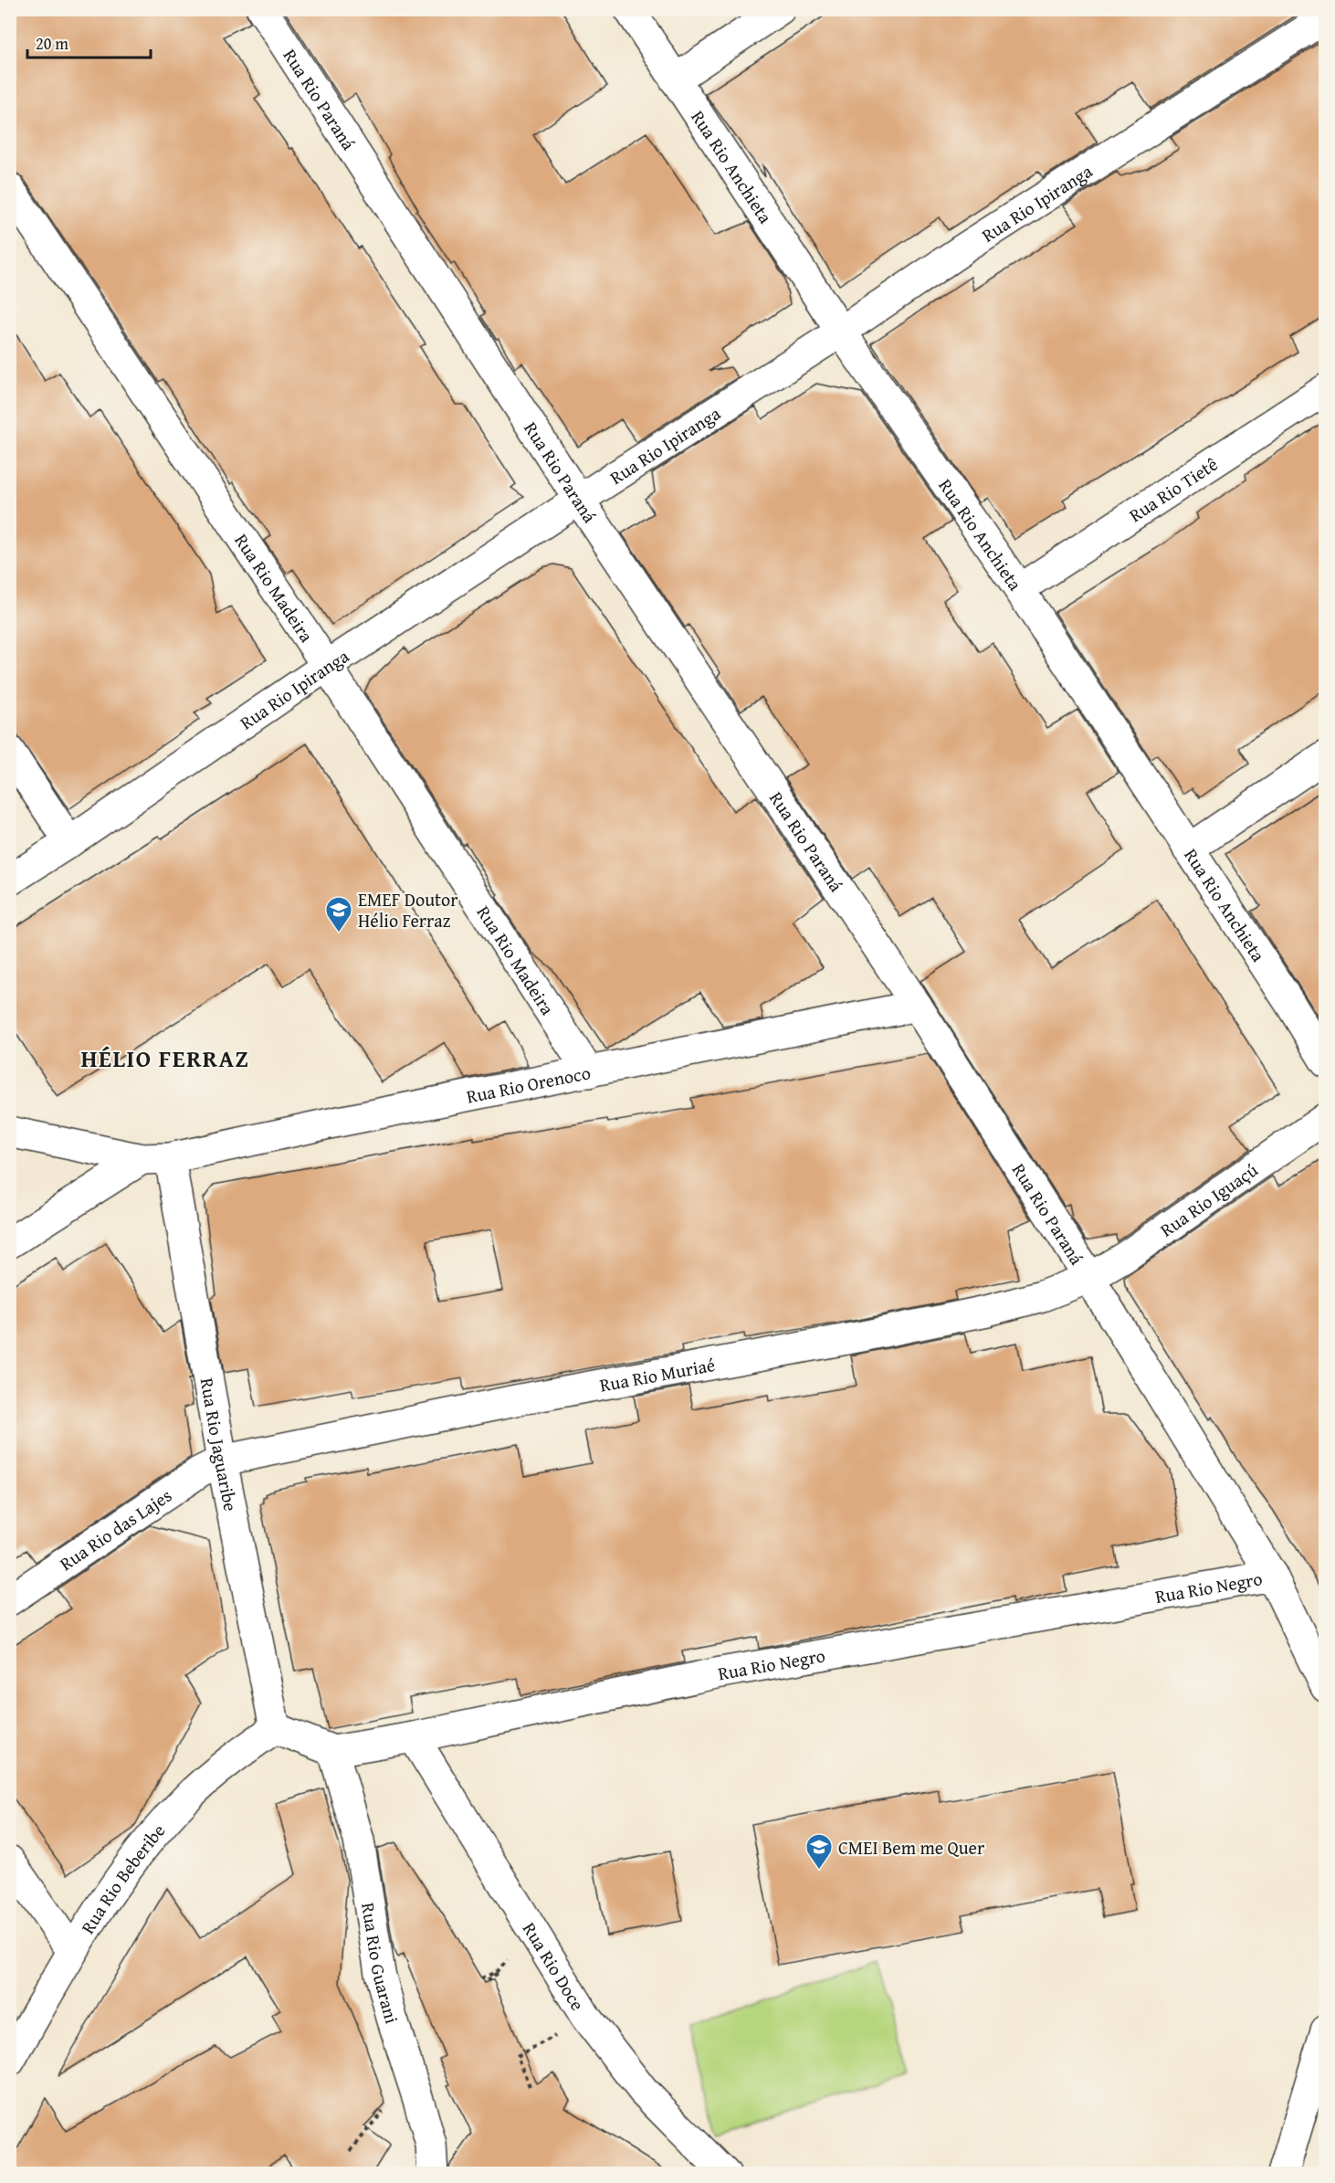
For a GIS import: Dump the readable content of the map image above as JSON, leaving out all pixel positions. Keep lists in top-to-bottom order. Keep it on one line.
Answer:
{"streets":{"street":["Rua Rio Paraná","Rua Rio Anchieta","Rua Rio Ipiranga","Rua Rio Tietê","Rua Rio Madeira","Rua Rio Orenoco","Rua Rio Iguaçú","Rua Rio Muriaé","Rua Rio Jaguaribe","Rua Rio das Lajes","Rua Rio Negro","Rua Rio Beberibe","Rua Rio Guarani","Rua Rio Doce"]},"crossings":[["Rua Rio Paraná","Rua Rio Ipiranga"],["Rua Rio Paraná","Rua Rio Orenoco"],["Rua Rio Paraná","Rua Rio Iguaçú"],["Rua Rio Paraná","Rua Rio Muriaé"],["Rua Rio Paraná","Rua Rio Negro"],["Rua Rio Anchieta","Rua Rio Ipiranga"],["Rua Rio Anchieta","Rua Rio Tietê"],["Rua Rio Ipiranga","Rua Rio Madeira"],["Rua Rio Madeira","Rua Rio Orenoco"],["Rua Rio Orenoco","Rua Rio Jaguaribe"],["Rua Rio Iguaçú","Rua Rio Muriaé"],["Rua Rio Muriaé","Rua Rio Jaguaribe"],["Rua Rio Muriaé","Rua Rio das Lajes"],["Rua Rio Jaguaribe","Rua Rio das Lajes"],["Rua Rio Jaguaribe","Rua Rio Beberibe"],["Rua Rio Negro","Rua Rio Guarani"],["Rua Rio Negro","Rua Rio Doce"]],"districts":["HÉLIO FERRAZ"],"places":{"school or university":["EMEF Doutor Hélio Ferraz","CMEI Bem me Quer"]},"scale_bar":"20 m"}
